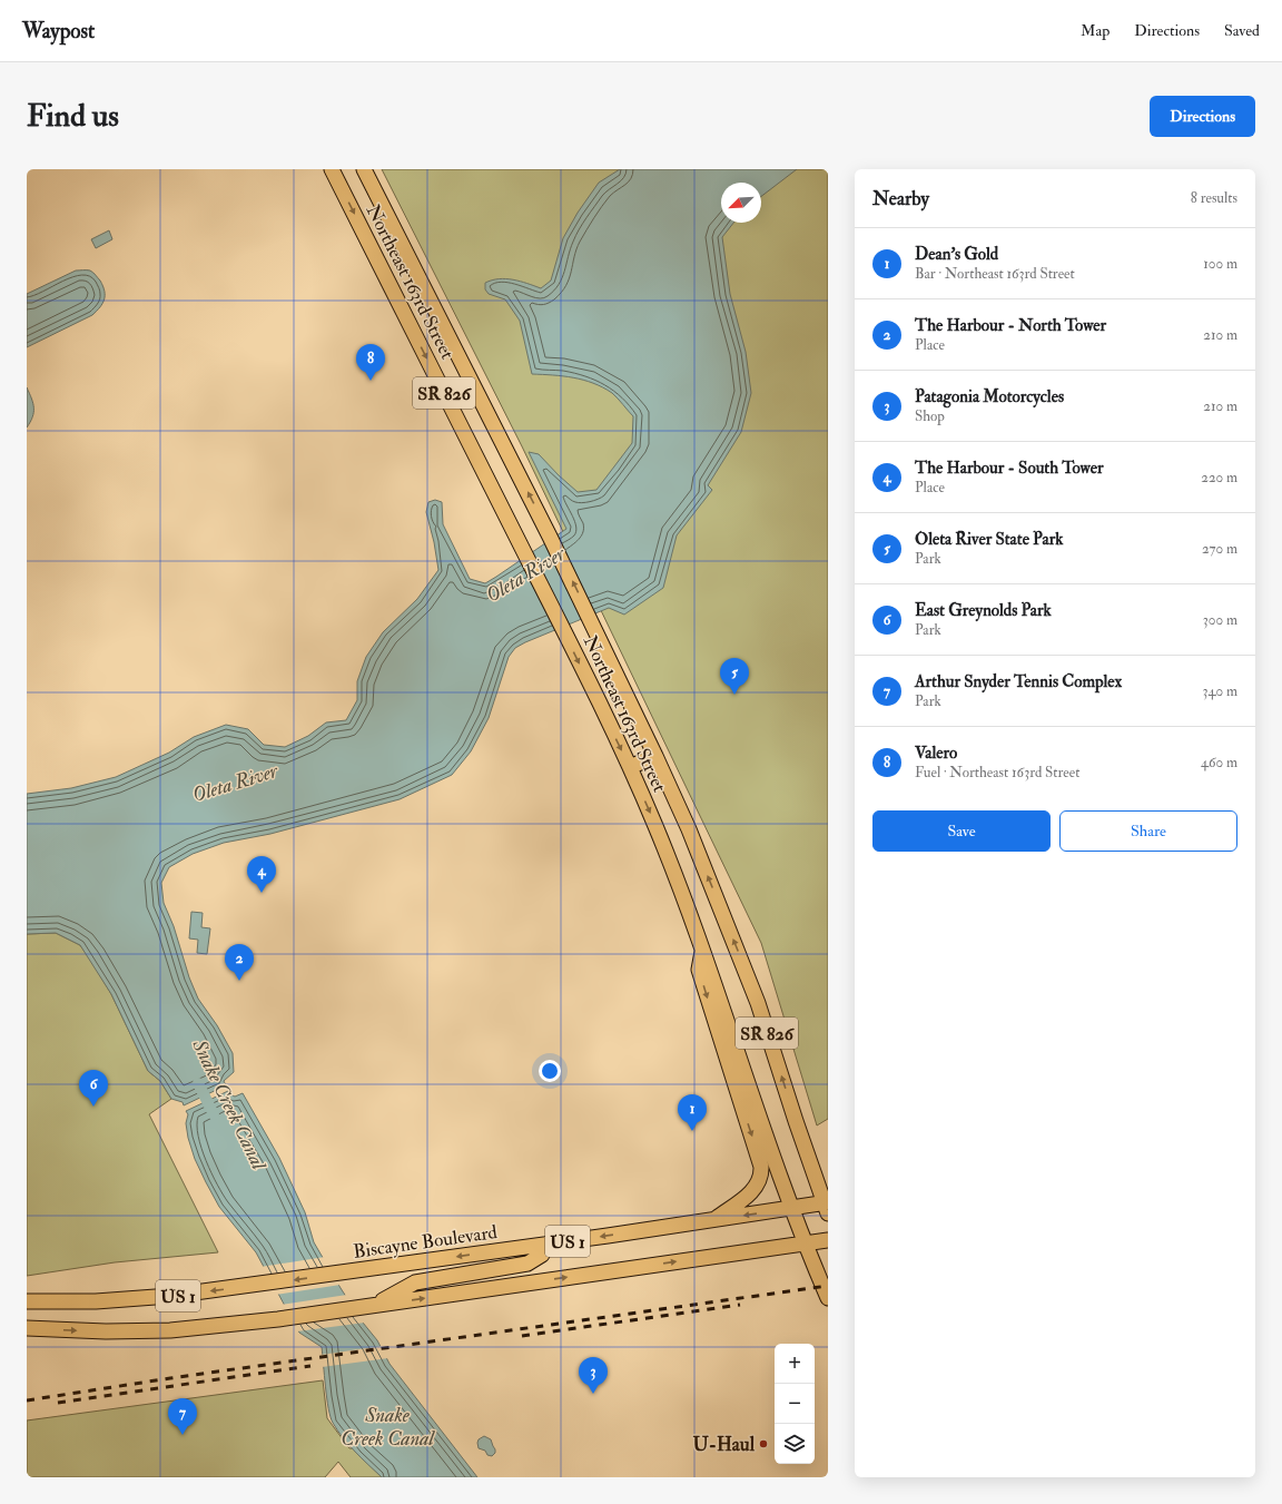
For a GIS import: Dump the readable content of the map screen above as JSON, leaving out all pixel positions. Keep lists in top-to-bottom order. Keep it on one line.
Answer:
{"streets":{"main road":["Northeast 163rd Street","SR 826","Biscayne Boulevard","US 1"]},"crossings":[["Northeast 163rd Street","Biscayne Boulevard"],["Northeast 163rd Street","US 1"]],"water":["Oleta River","Snake Creek Canal"],"places":["U-Haul"],"north":"bottom left","page":{"header":"Waypost","nav":["Map","Directions","Saved"],"buttons":["Directions",["Save","Share"]],"title":"Find us","heading":["Nearby","8 results"],"list":[{"mark":"1","name":"Dean's Gold","note":"Bar · Northeast 163rd Street","value":"100 m"},{"mark":"2","name":"The Harbour - North Tower","note":"Place","value":"210 m"},{"mark":"3","name":"Patagonia Motorcycles","note":"Shop","value":"210 m"},{"mark":"4","name":"The Harbour - South Tower","note":"Place","value":"220 m"},{"mark":"5","name":"Oleta River State Park","note":"Park","value":"270 m"},{"mark":"6","name":"East Greynolds Park","note":"Park","value":"300 m"},{"mark":"7","name":"Arthur Snyder Tennis Complex","note":"Park","value":"340 m"},{"mark":"8","name":"Valero","note":"Fuel · Northeast 163rd Street","value":"460 m"}],"pins":["8","5","4","2","6","1","3","7"],"map_buttons":["+","−"]}}
